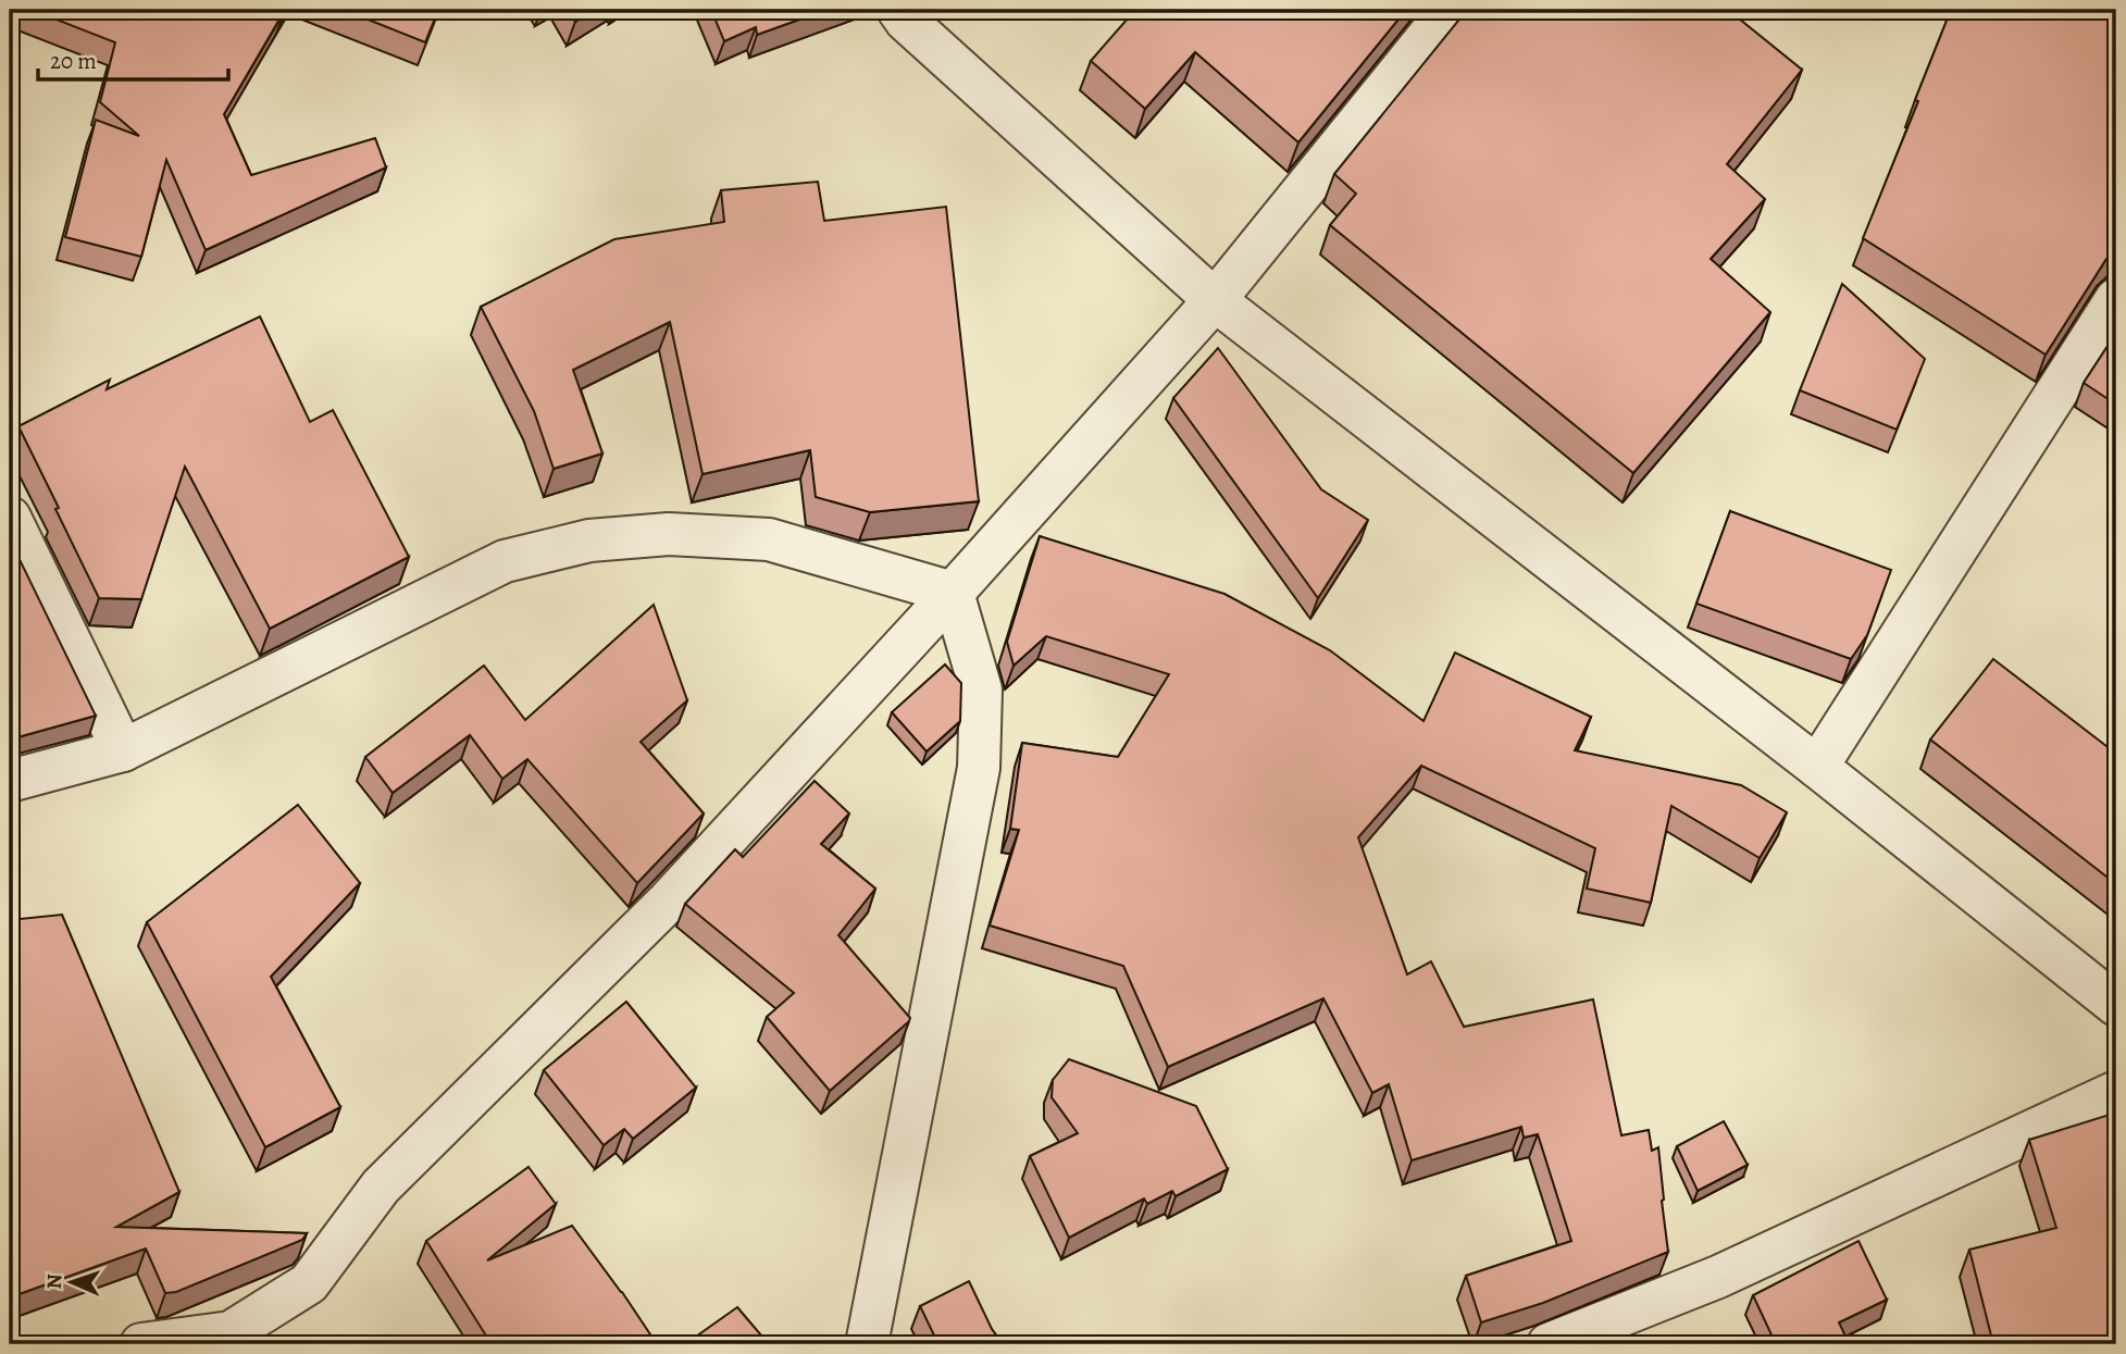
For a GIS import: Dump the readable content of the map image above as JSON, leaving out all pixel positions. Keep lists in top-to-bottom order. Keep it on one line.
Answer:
{"scale_bar":"20 m","north":"left"}
